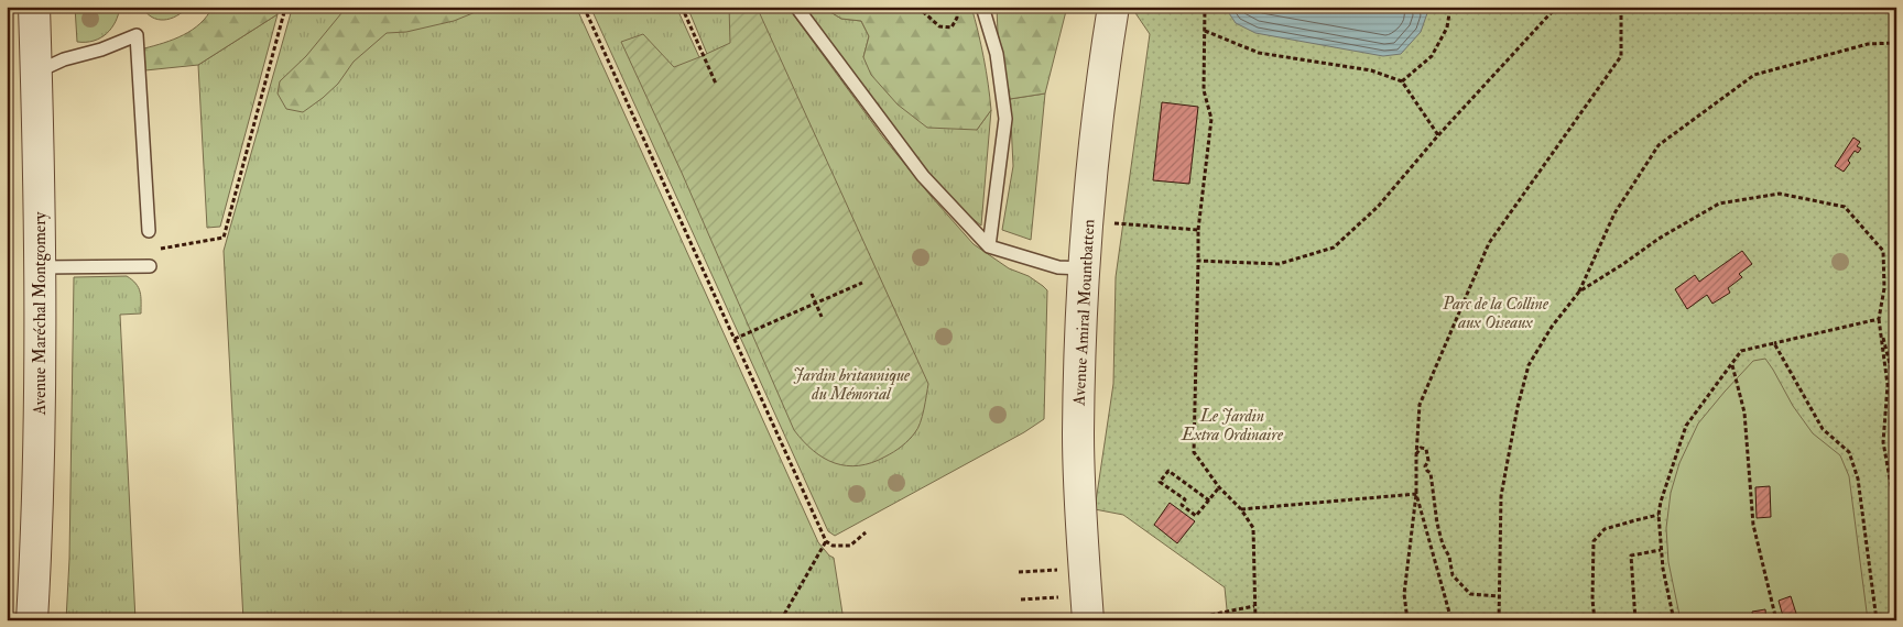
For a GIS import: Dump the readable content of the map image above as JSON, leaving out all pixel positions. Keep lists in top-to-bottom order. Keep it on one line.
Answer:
{"streets":{"street":["Avenue Amiral Mountbatten","Avenue Maréchal Montgomery"]},"parks":["Parc de la Colline aux Oiseaux","Jardin britannique du Mémorial","Le Jardin Extra Ordinaire"]}
